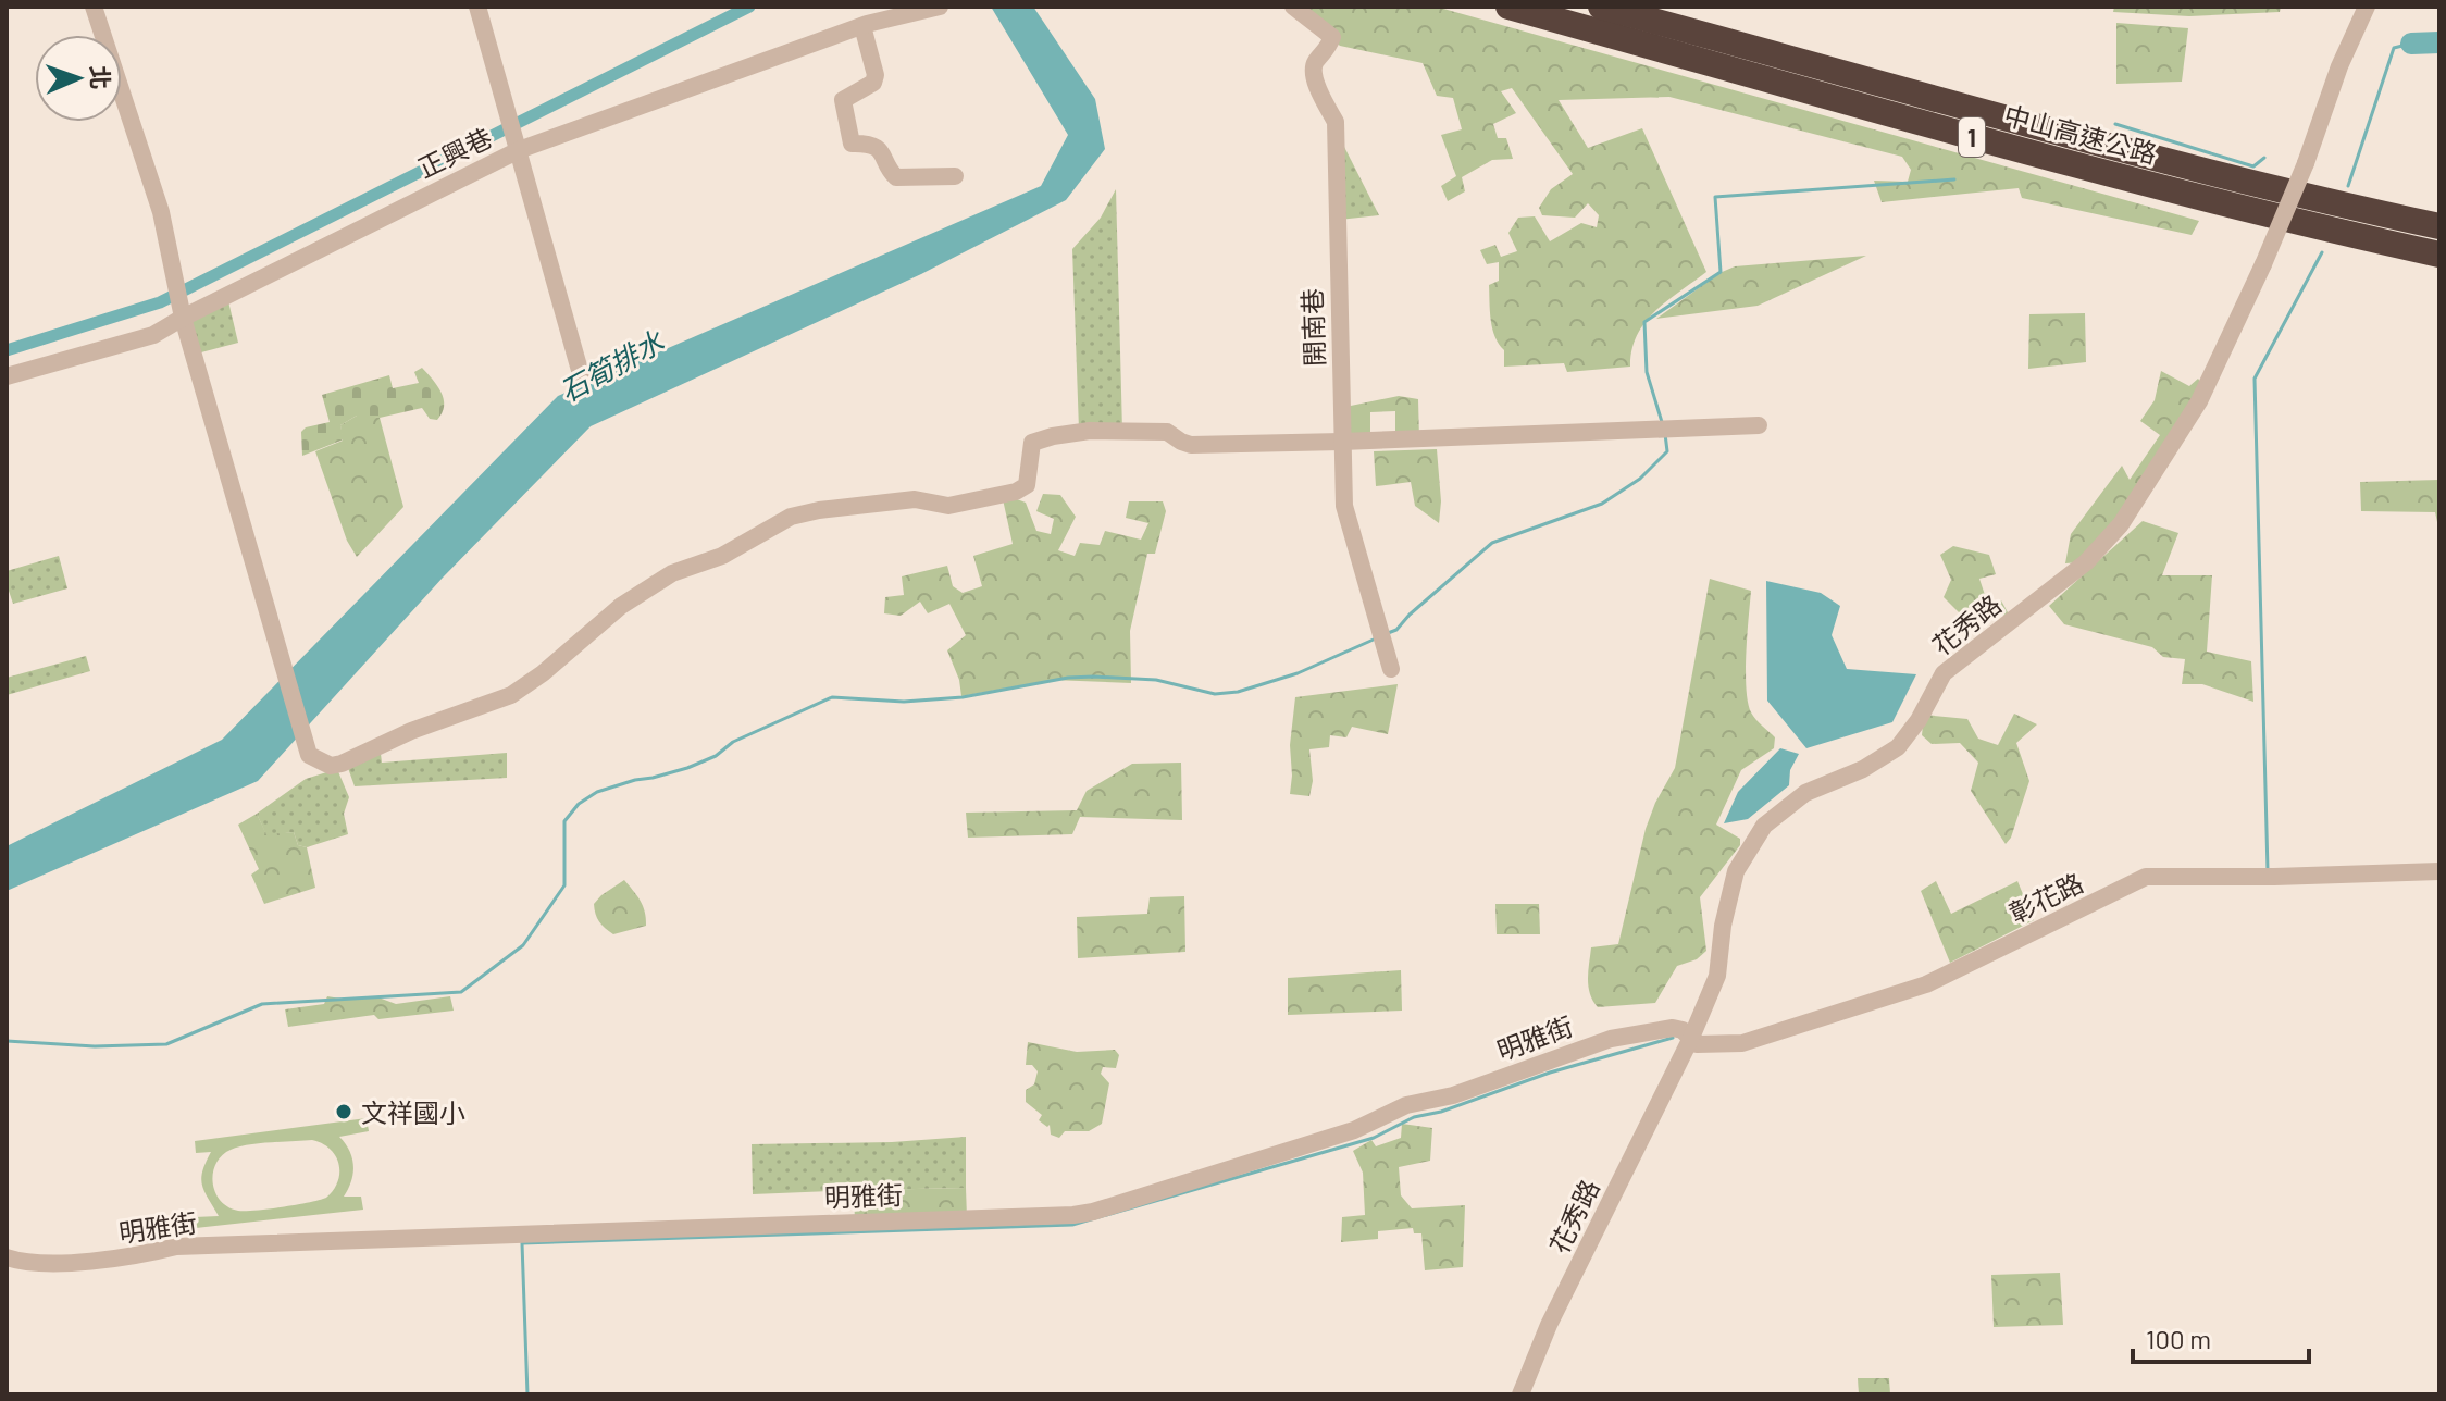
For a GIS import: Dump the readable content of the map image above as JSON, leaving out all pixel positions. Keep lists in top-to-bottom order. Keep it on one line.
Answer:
{"streets":{"highway":["中山高速公路","1"],"street":["正興巷","開南巷","花秀路","彰花路","明雅街"]},"crossings":[["花秀路","彰花路"],["花秀路","明雅街"],["彰花路","明雅街"]],"water":["石筍排水"],"places":["文祥國小"],"scale_bar":"100 m","north":"right"}
